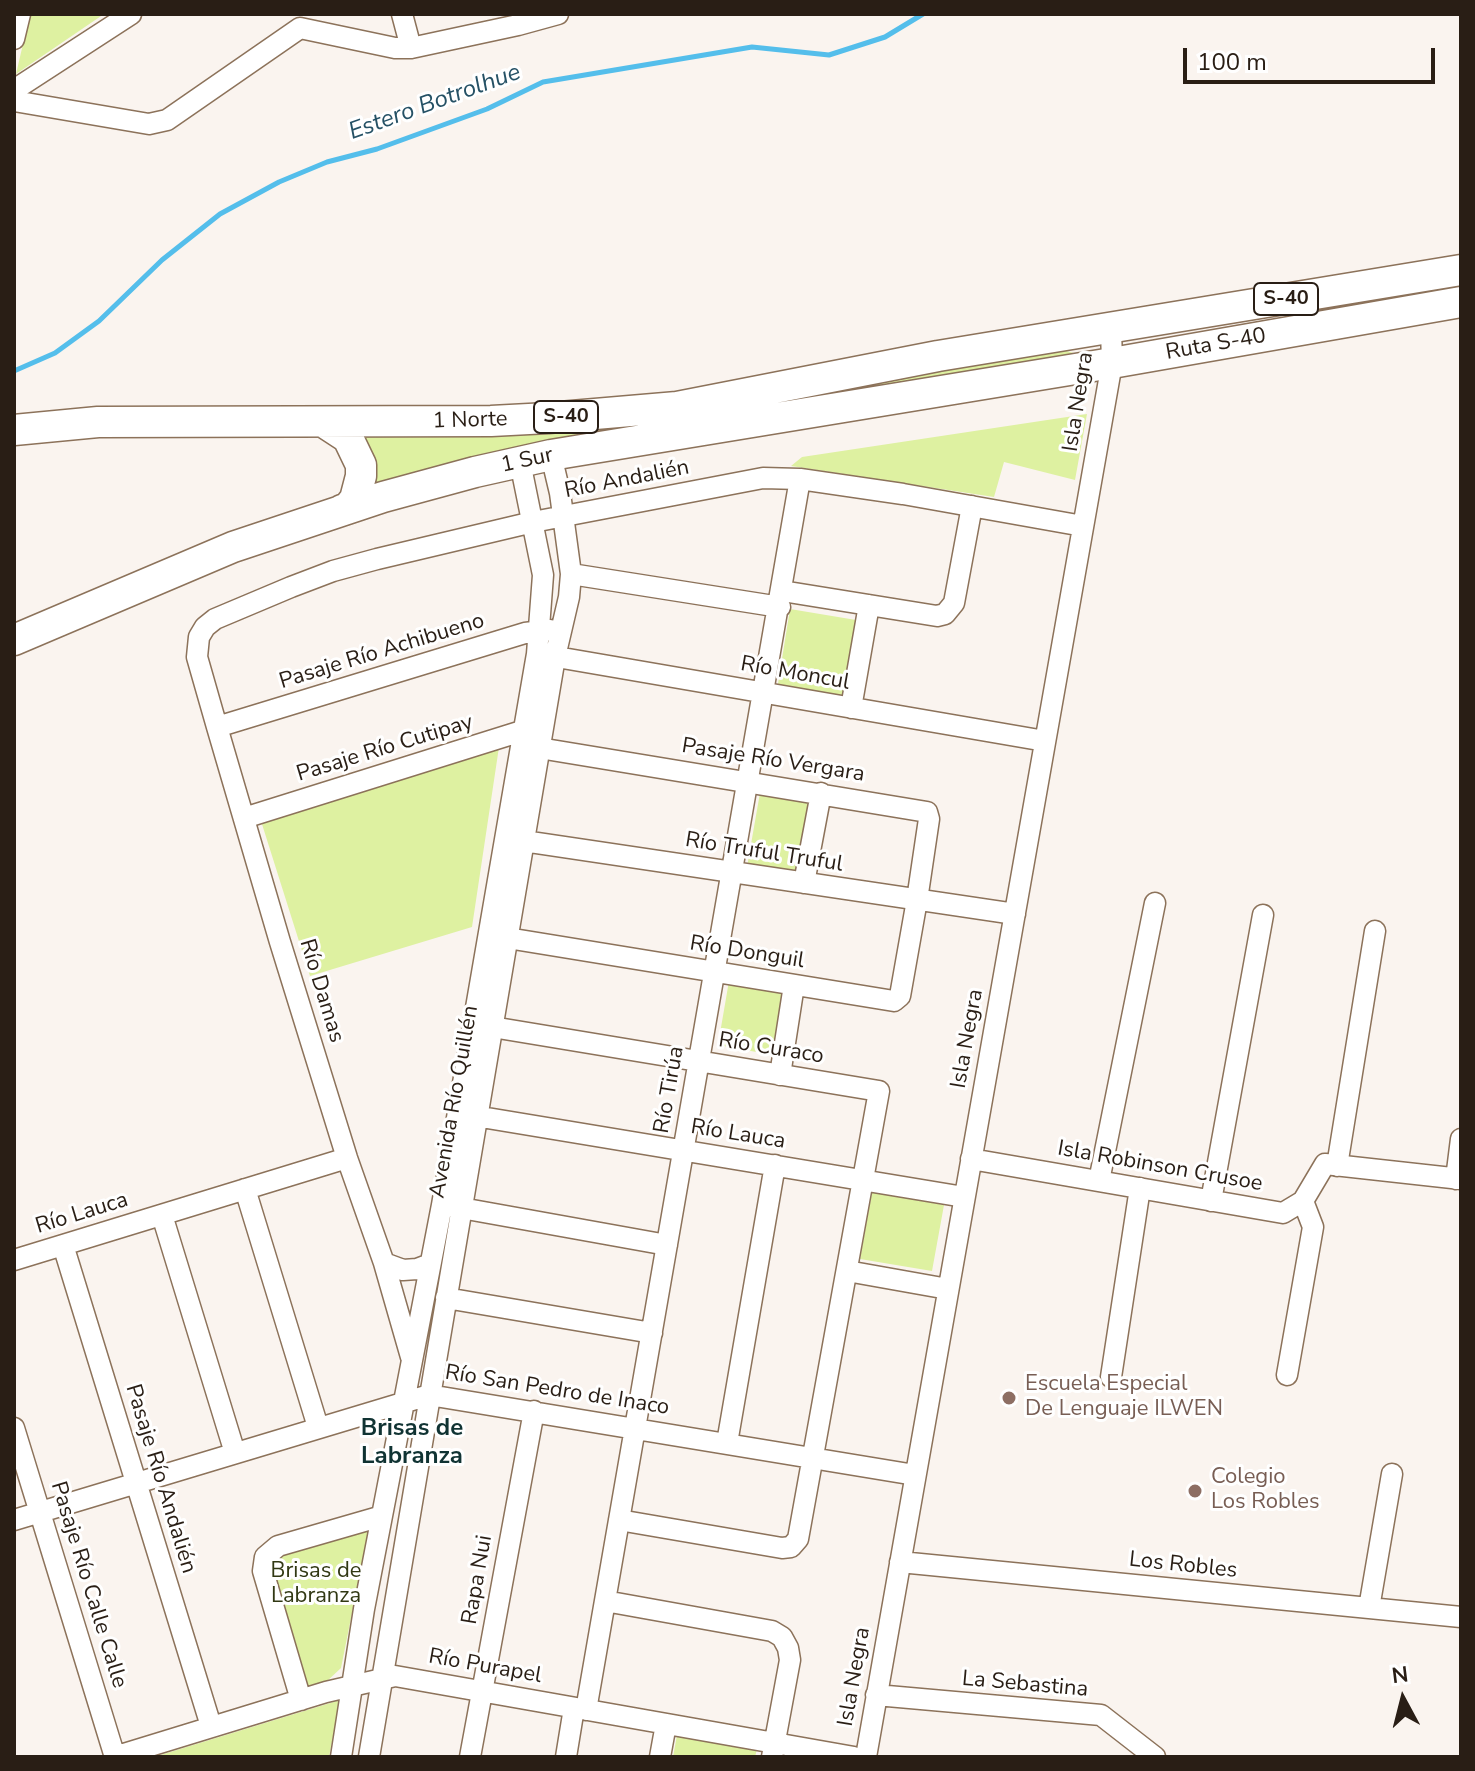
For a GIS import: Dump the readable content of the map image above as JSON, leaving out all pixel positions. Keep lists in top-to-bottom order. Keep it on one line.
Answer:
{"streets":{"main road":["S-40","Ruta S-40","1 Norte","1 Sur"],"street":["Isla Negra","Río Andalién","Pasaje Río Achibueno","Río Moncul","Pasaje Río Cutipay","Pasaje Río Vergara","Río Truful Truful","Río Donguil","Río Damas","Río Curaco","Río Tirúa","Avenida Río Quillén","Río Lauca","Isla Robinson Crusoe","Río San Pedro de Inaco","Pasaje Río Andalién","Los Robles","Rapa Nui","Pasaje Río Calle Calle","Río Purapel","La Sebastina"]},"crossings":[["Ruta S-40","Isla Negra"],["Ruta S-40","1 Norte"],["Ruta S-40","1 Sur"],["Isla Negra","1 Norte"],["Isla Negra","1 Sur"],["Isla Negra","Río Andalién"],["Isla Negra","Río Moncul"],["Isla Negra","Río Truful Truful"],["Isla Negra","Río Lauca"],["Isla Negra","Isla Robinson Crusoe"],["Isla Negra","Río San Pedro de Inaco"],["Isla Negra","Los Robles"],["Isla Negra","La Sebastina"],["1 Sur","Avenida Río Quillén"],["Río Andalién","Río Damas"],["Río Andalién","Río Tirúa"],["Río Andalién","Avenida Río Quillén"],["Pasaje Río Achibueno","Río Damas"],["Pasaje Río Achibueno","Avenida Río Quillén"],["Río Moncul","Río Tirúa"],["Río Moncul","Avenida Río Quillén"],["Pasaje Río Cutipay","Pasaje Río Vergara"],["Pasaje Río Cutipay","Río Damas"],["Pasaje Río Cutipay","Avenida Río Quillén"],["Pasaje Río Vergara","Río Truful Truful"],["Pasaje Río Vergara","Río Donguil"],["Pasaje Río Vergara","Río Tirúa"],["Pasaje Río Vergara","Avenida Río Quillén"],["Río Truful Truful","Río Donguil"],["Río Truful Truful","Río Tirúa"],["Río Truful Truful","Avenida Río Quillén"],["Río Donguil","Río Tirúa"],["Río Donguil","Avenida Río Quillén"],["Río Damas","Avenida Río Quillén"],["Río Damas","Río Lauca"],["Río Curaco","Río Tirúa"],["Río Curaco","Avenida Río Quillén"],["Río Curaco","Río Lauca"],["Río Tirúa","Río Lauca"],["Río Tirúa","Río San Pedro de Inaco"],["Río Tirúa","Río Purapel"],["Avenida Río Quillén","Río Lauca"],["Avenida Río Quillén","Río San Pedro de Inaco"],["Avenida Río Quillén","Río Purapel"],["Río Lauca","Pasaje Río Andalién"],["Río San Pedro de Inaco","Pasaje Río Andalién"],["Río San Pedro de Inaco","Rapa Nui"],["Río San Pedro de Inaco","Pasaje Río Calle Calle"],["Pasaje Río Andalién","Río Purapel"],["Rapa Nui","Río Purapel"],["Pasaje Río Calle Calle","Río Purapel"]],"districts":["Brisas de Labranza"],"water":["Estero Botrolhue"],"parks":["Brisas de Labranza"],"places":["Escuela Especial De Lenguaje ILWEN","Colegio Los Robles"],"scale_bar":"100 m","north":"top"}
